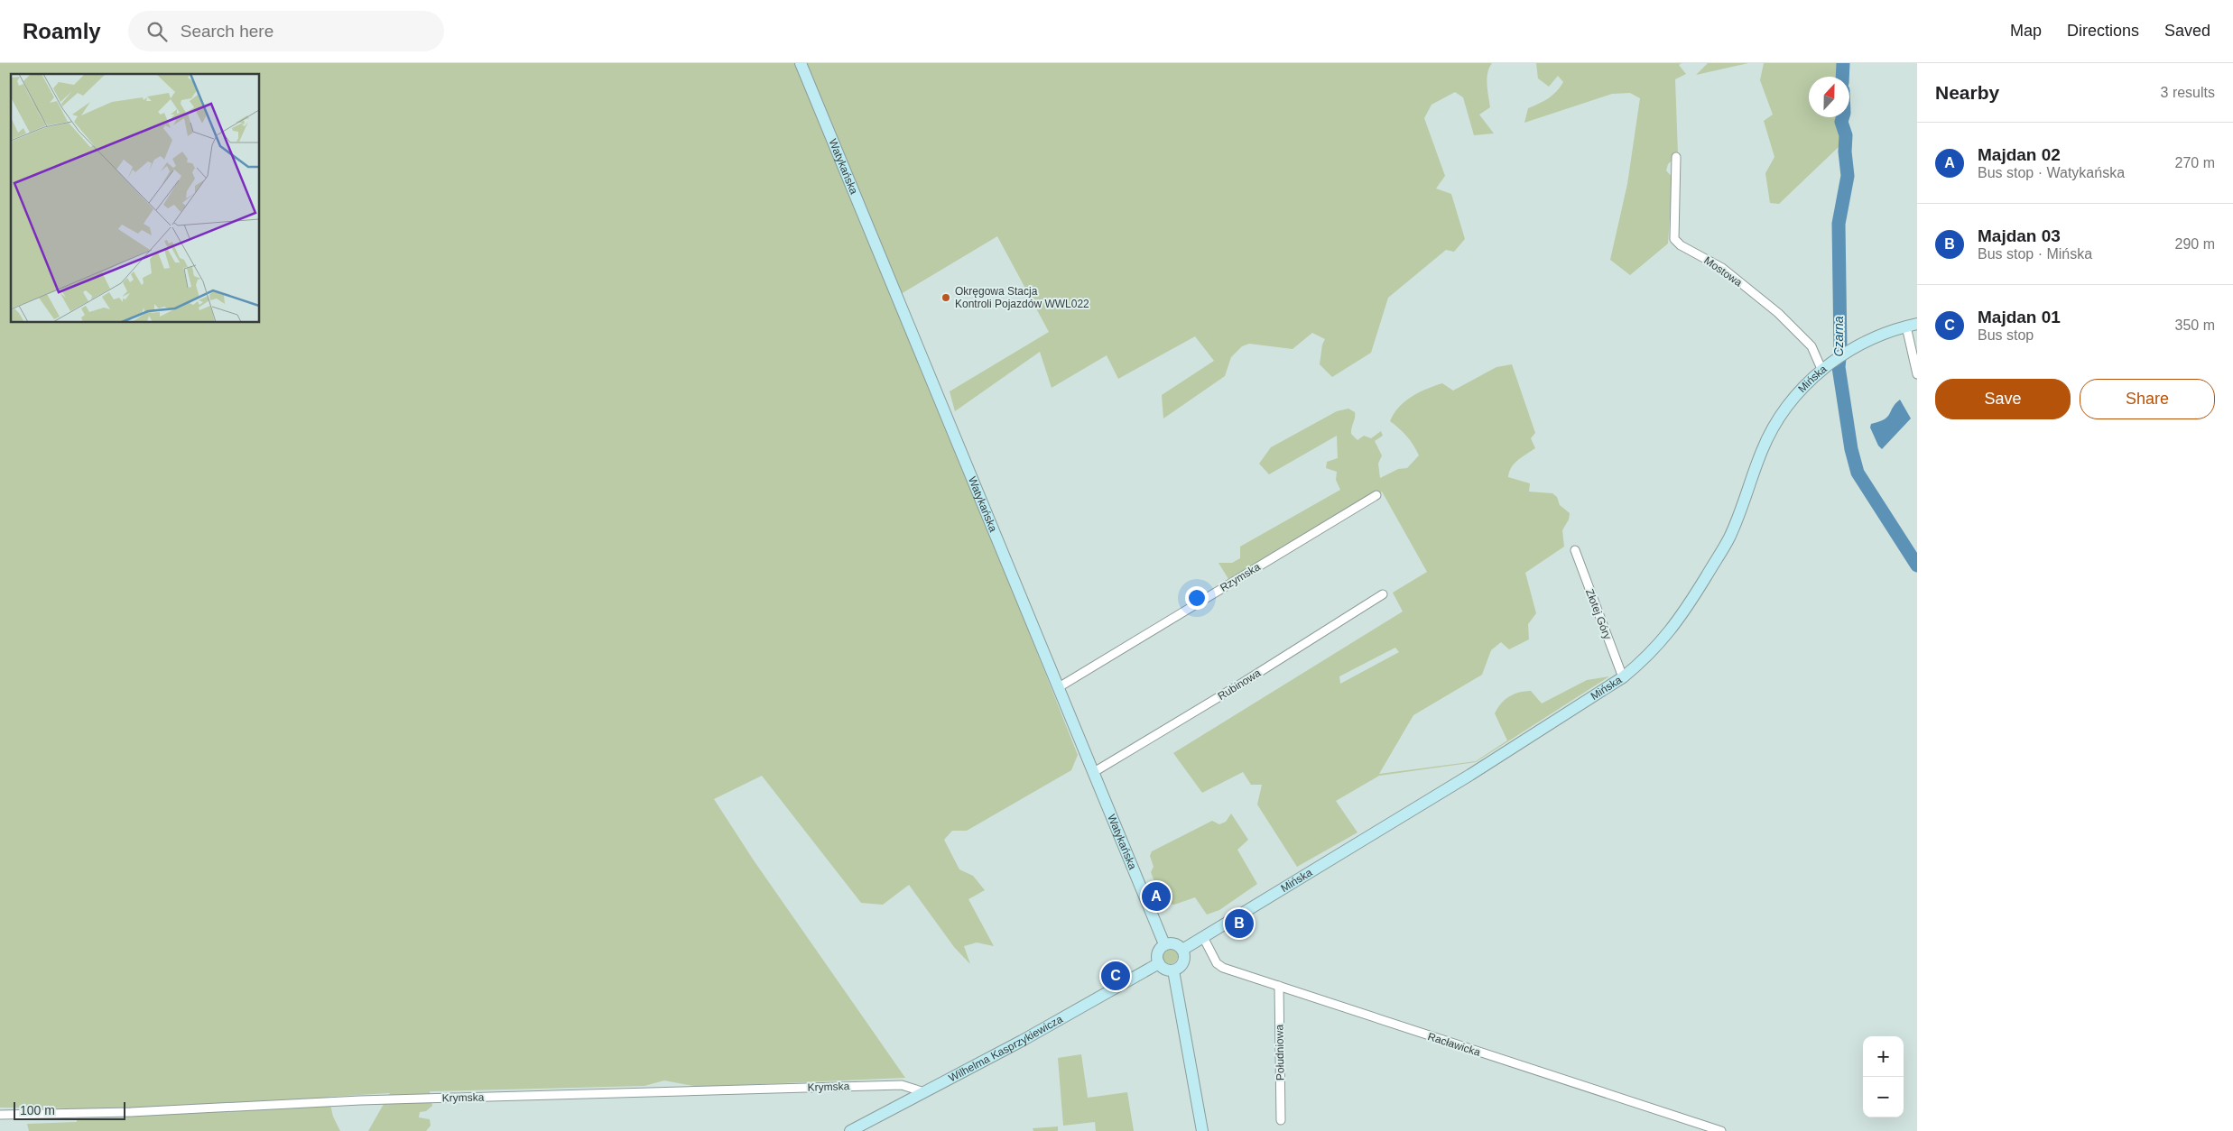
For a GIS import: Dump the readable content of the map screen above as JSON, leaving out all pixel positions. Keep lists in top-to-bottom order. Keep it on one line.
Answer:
{"streets":{"street":["Watykańska","Mostowa","Mińska","Rzymska","Złotej Góry","Rubinowa","Racławicka","Wilhelma Kasprzykiewicza","Południowa","Krymska"]},"crossings":[["Watykańska","Mińska"],["Watykańska","Rzymska"],["Watykańska","Rubinowa"],["Watykańska","Wilhelma Kasprzykiewicza"],["Mostowa","Mińska"],["Mińska","Złotej Góry"],["Mińska","Racławicka"],["Mińska","Wilhelma Kasprzykiewicza"],["Racławicka","Południowa"],["Wilhelma Kasprzykiewicza","Krymska"]],"water":["Czarna"],"places":["Okręgowa Stacja Kontroli Pojazdów WWL022"],"scale_bar":"100 m","north":"top","page":{"header":"Roamly","search":"Search here","nav":["Map","Directions","Saved"],"heading":["Nearby","3 results"],"list":[{"mark":"A","name":"Majdan 02","note":"Bus stop · Watykańska","value":"270 m"},{"mark":"B","name":"Majdan 03","note":"Bus stop · Mińska","value":"290 m"},{"mark":"C","name":"Majdan 01","note":"Bus stop","value":"350 m"}],"buttons":["Save","Share"],"pins":["A","B","C"],"map_buttons":["+","−"],"scale":"100 m"}}
